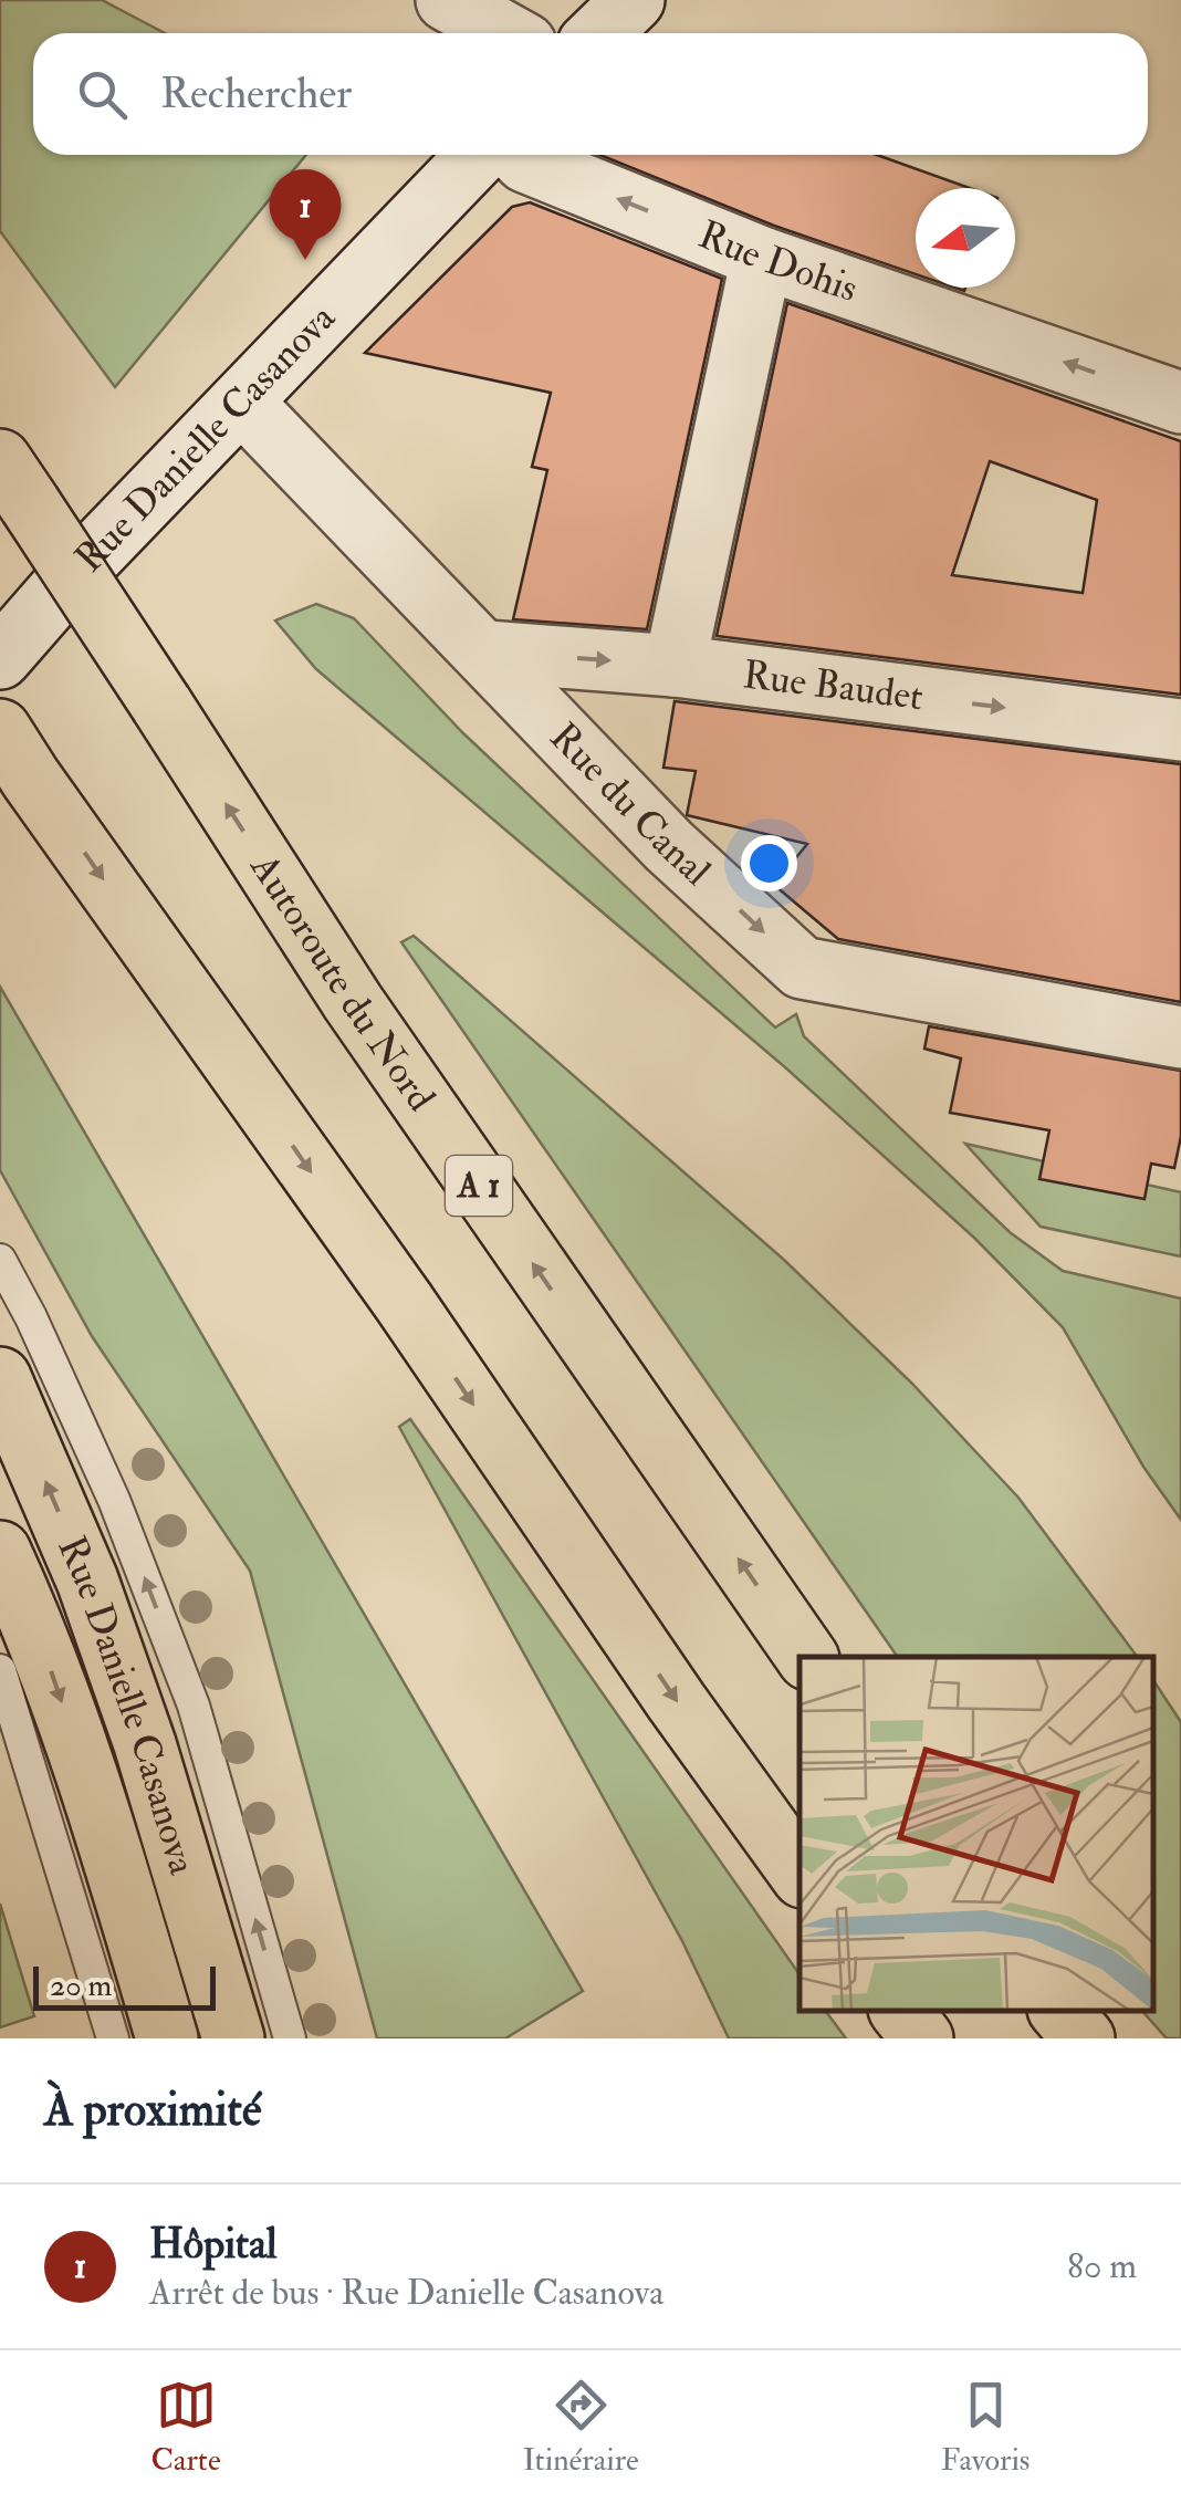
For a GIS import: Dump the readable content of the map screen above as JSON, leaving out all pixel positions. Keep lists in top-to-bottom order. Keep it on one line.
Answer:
{"streets":{"main road":["Rue Danielle Casanova","Autoroute du Nord","A 1"],"street":["Rue Dohis","Rue Baudet","Rue du Canal"]},"crossings":[["Rue Danielle Casanova","Rue du Canal"],["Rue Baudet","Rue du Canal"]],"one_way":["Rue Dohis","Rue Baudet","Rue du Canal"],"scale_bar":"20 m","north":"left","page":{"search":"Rechercher","pins":"1","scale":"20 m","heading":"À proximité","list":[{"mark":"1","name":"Hôpital","note":"Arrêt de bus · Rue Danielle Casanova","value":"80 m"}],"nav":["Carte","Itinéraire","Favoris"]}}
